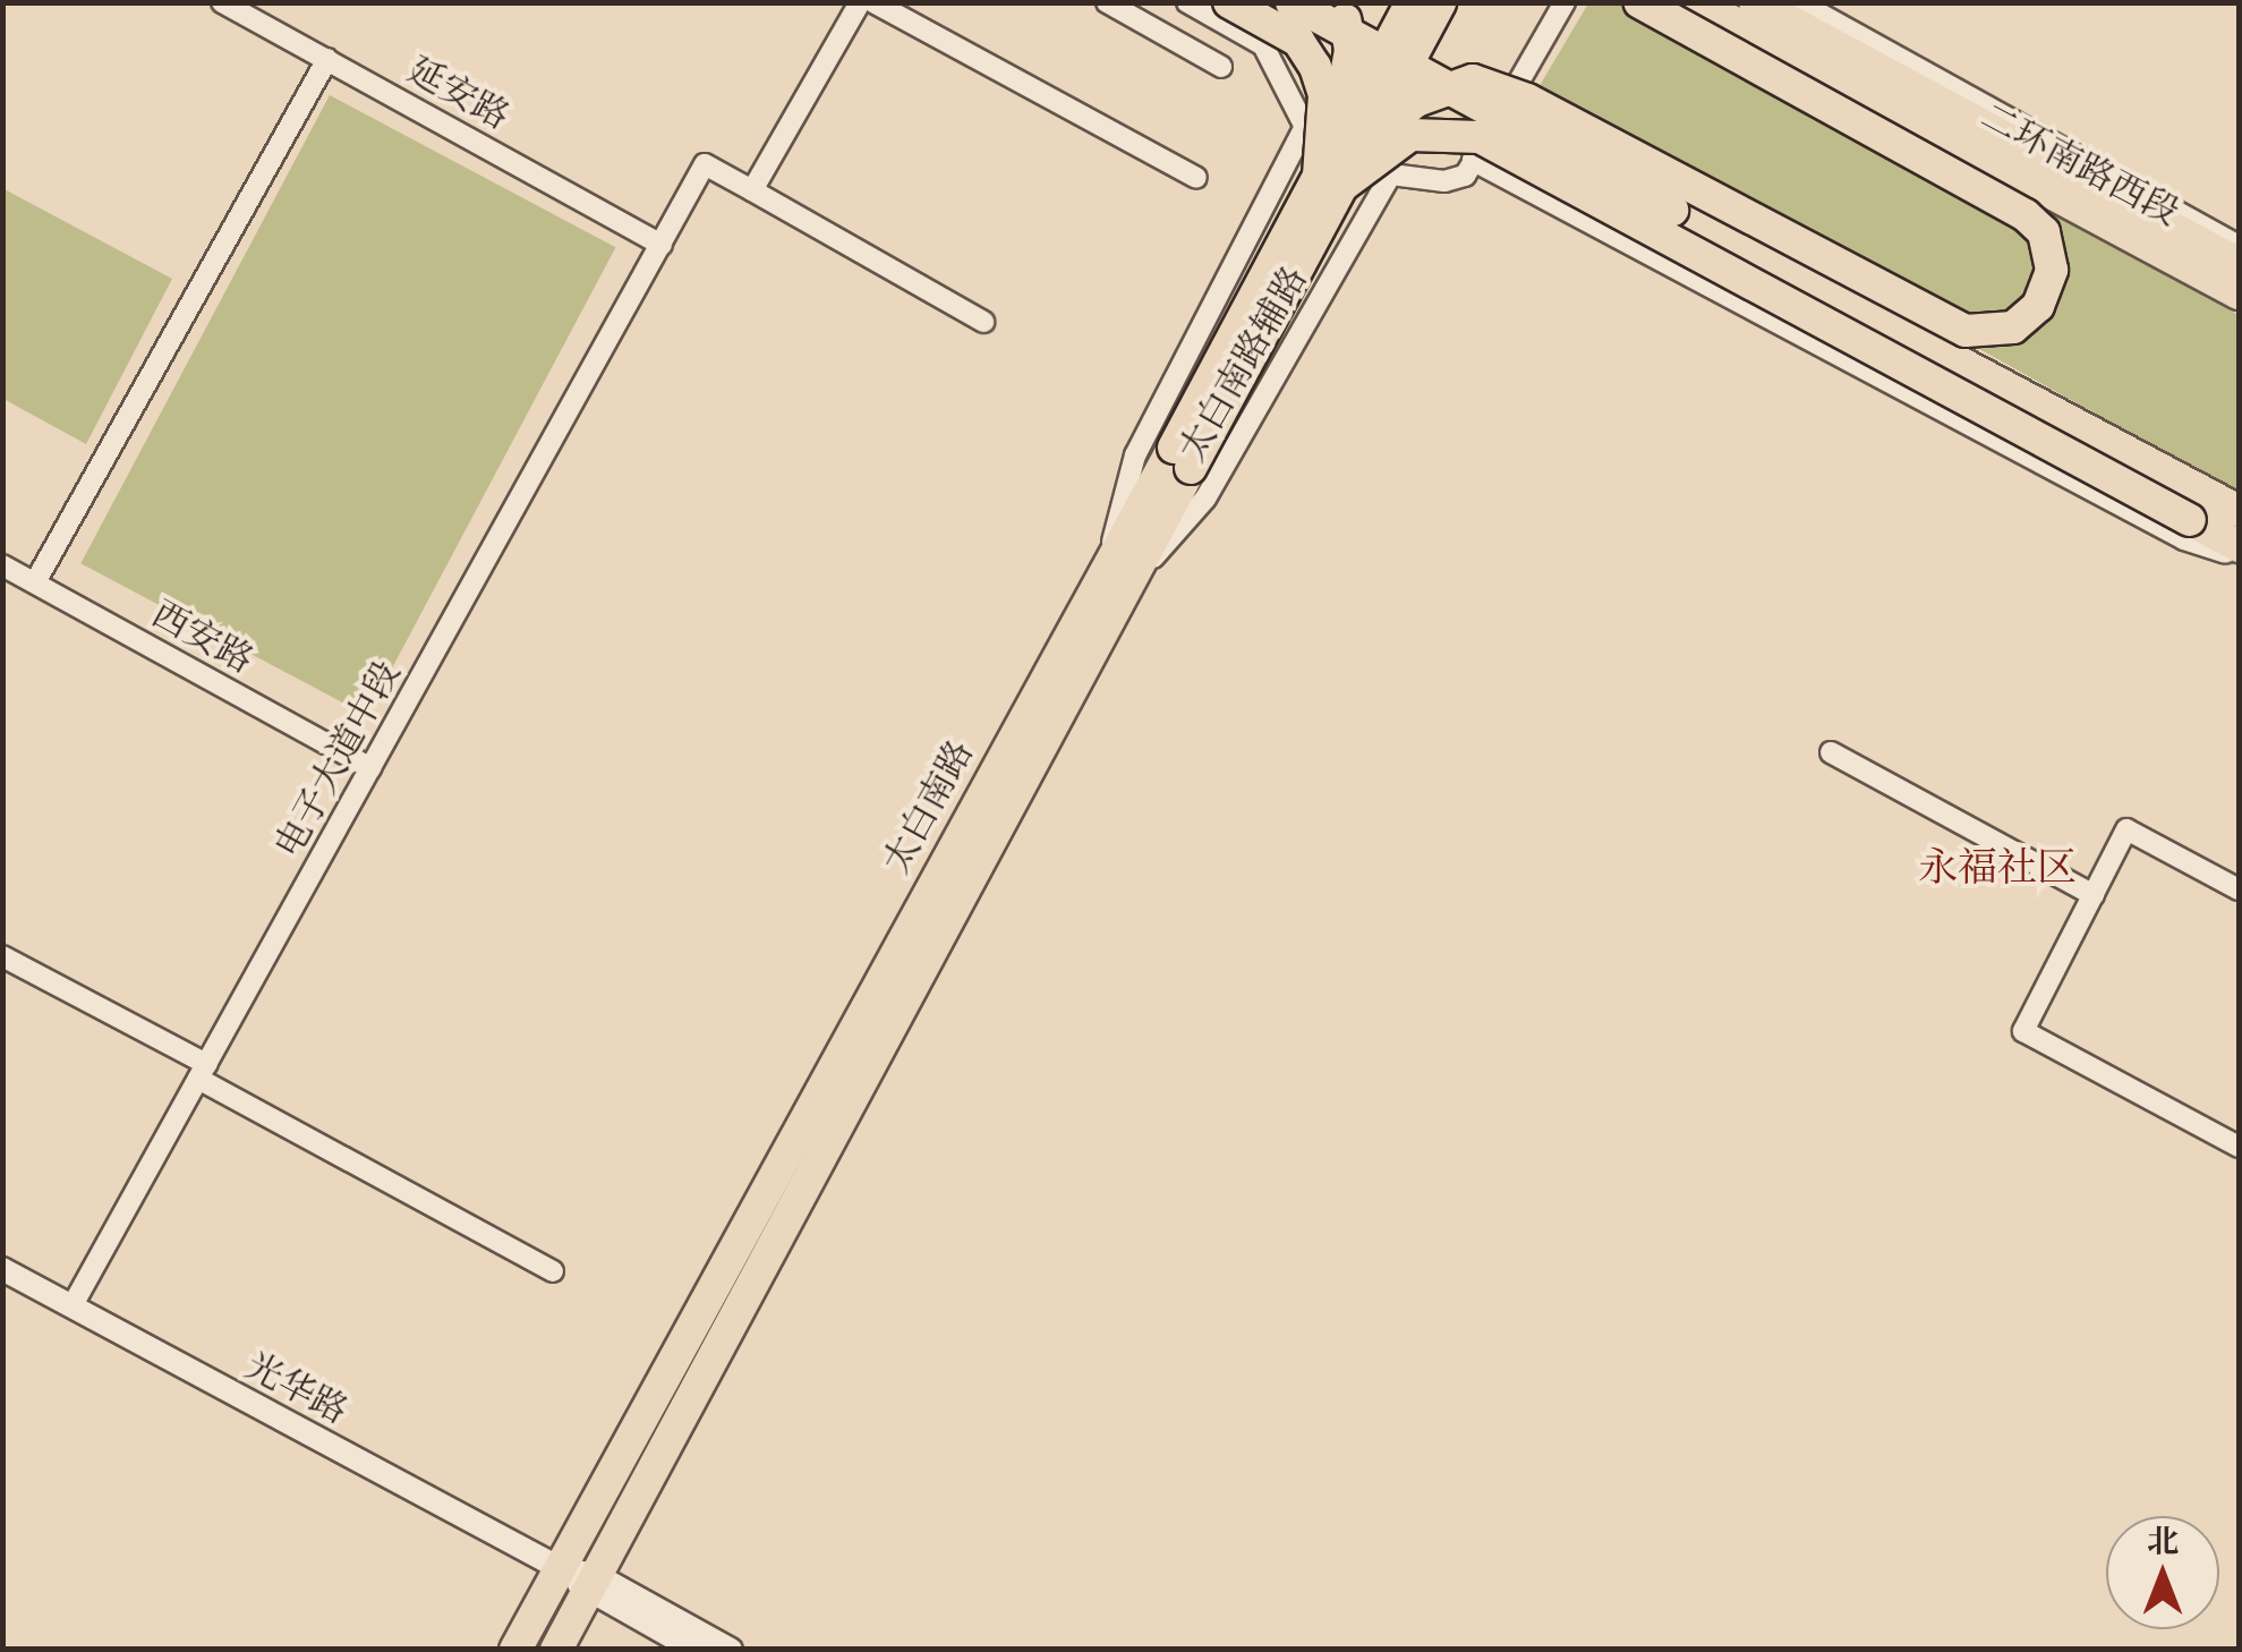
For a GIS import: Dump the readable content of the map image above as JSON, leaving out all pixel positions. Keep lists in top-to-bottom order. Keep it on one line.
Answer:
{"streets":{"main road":["二环南路西段","太白南路"],"street":["延安路","太白南路辅路","西安路","电子大道中段","光华路"]},"crossings":[["延安路","电子大道中段"],["太白南路辅路","太白南路"],["西安路","电子大道中段"],["电子大道中段","光华路"],["太白南路","光华路"]],"districts":["永福社区"],"north":"top"}
